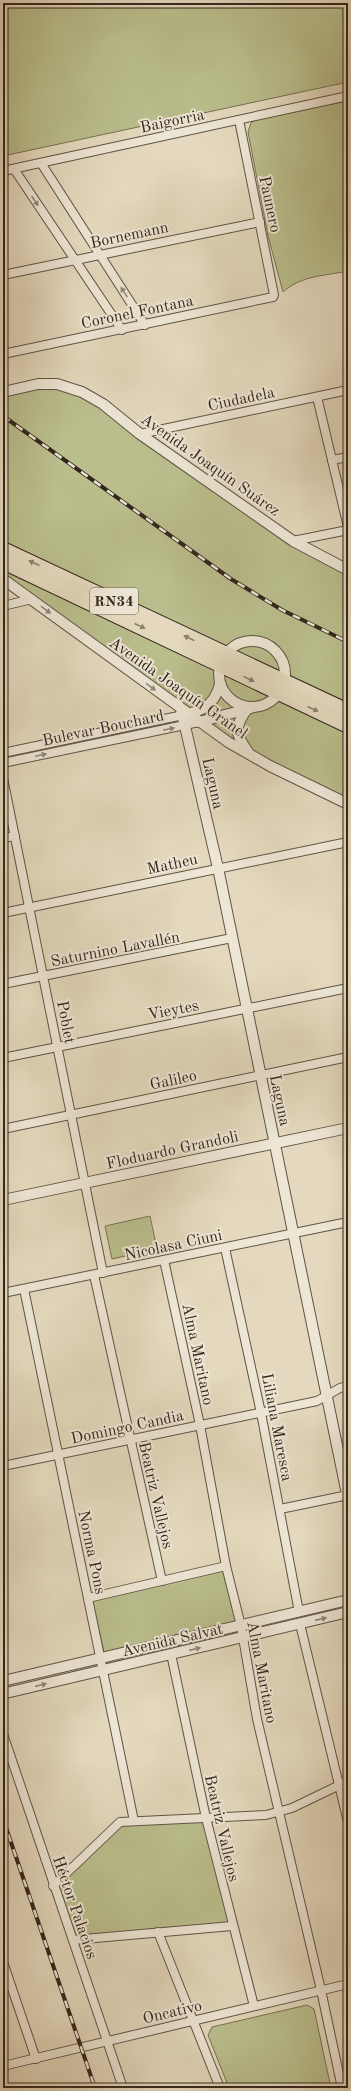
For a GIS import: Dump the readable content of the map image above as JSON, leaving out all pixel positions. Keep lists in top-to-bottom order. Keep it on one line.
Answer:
{"streets":{"highway":["RN34"],"street":["Baigorria","Paunero","Bornemann","Coronel Fontana","Ciudadela","Avenida Joaquín Suárez","Avenida Joaquín Granel","Bulevar Bouchard","Laguna","Matheu","Saturnino Lavallén","Vieytes","Poblet","Galileo","Floduardo Grandoli","Nicolasa Ciuni","Alma Maritano","Domingo Candia","Liliana Maresca","Beatriz Vallejos","Norma Pons","Avenida Salvat","Héctor Palacios","Oncativo"]},"crossings":[["Baigorria","Paunero"],["Paunero","Bornemann"],["Paunero","Coronel Fontana"],["Ciudadela","Avenida Joaquín Suárez"],["Avenida Joaquín Granel","Bulevar Bouchard"],["Avenida Joaquín Granel","Laguna"],["Bulevar Bouchard","Laguna"],["Laguna","Matheu"],["Laguna","Saturnino Lavallén"],["Laguna","Vieytes"],["Laguna","Galileo"],["Laguna","Floduardo Grandoli"],["Laguna","Nicolasa Ciuni"],["Laguna","Domingo Candia"],["Matheu","Poblet"],["Saturnino Lavallén","Poblet"],["Vieytes","Poblet"],["Poblet","Galileo"],["Poblet","Floduardo Grandoli"],["Poblet","Nicolasa Ciuni"],["Nicolasa Ciuni","Alma Maritano"],["Nicolasa Ciuni","Liliana Maresca"],["Nicolasa Ciuni","Beatriz Vallejos"],["Nicolasa Ciuni","Norma Pons"],["Alma Maritano","Domingo Candia"],["Alma Maritano","Avenida Salvat"],["Alma Maritano","Oncativo"],["Domingo Candia","Liliana Maresca"],["Domingo Candia","Beatriz Vallejos"],["Domingo Candia","Norma Pons"],["Liliana Maresca","Avenida Salvat"],["Beatriz Vallejos","Avenida Salvat"],["Beatriz Vallejos","Oncativo"],["Norma Pons","Avenida Salvat"],["Héctor Palacios","Oncativo"]],"one_way":["Avenida Joaquín Granel"]}
